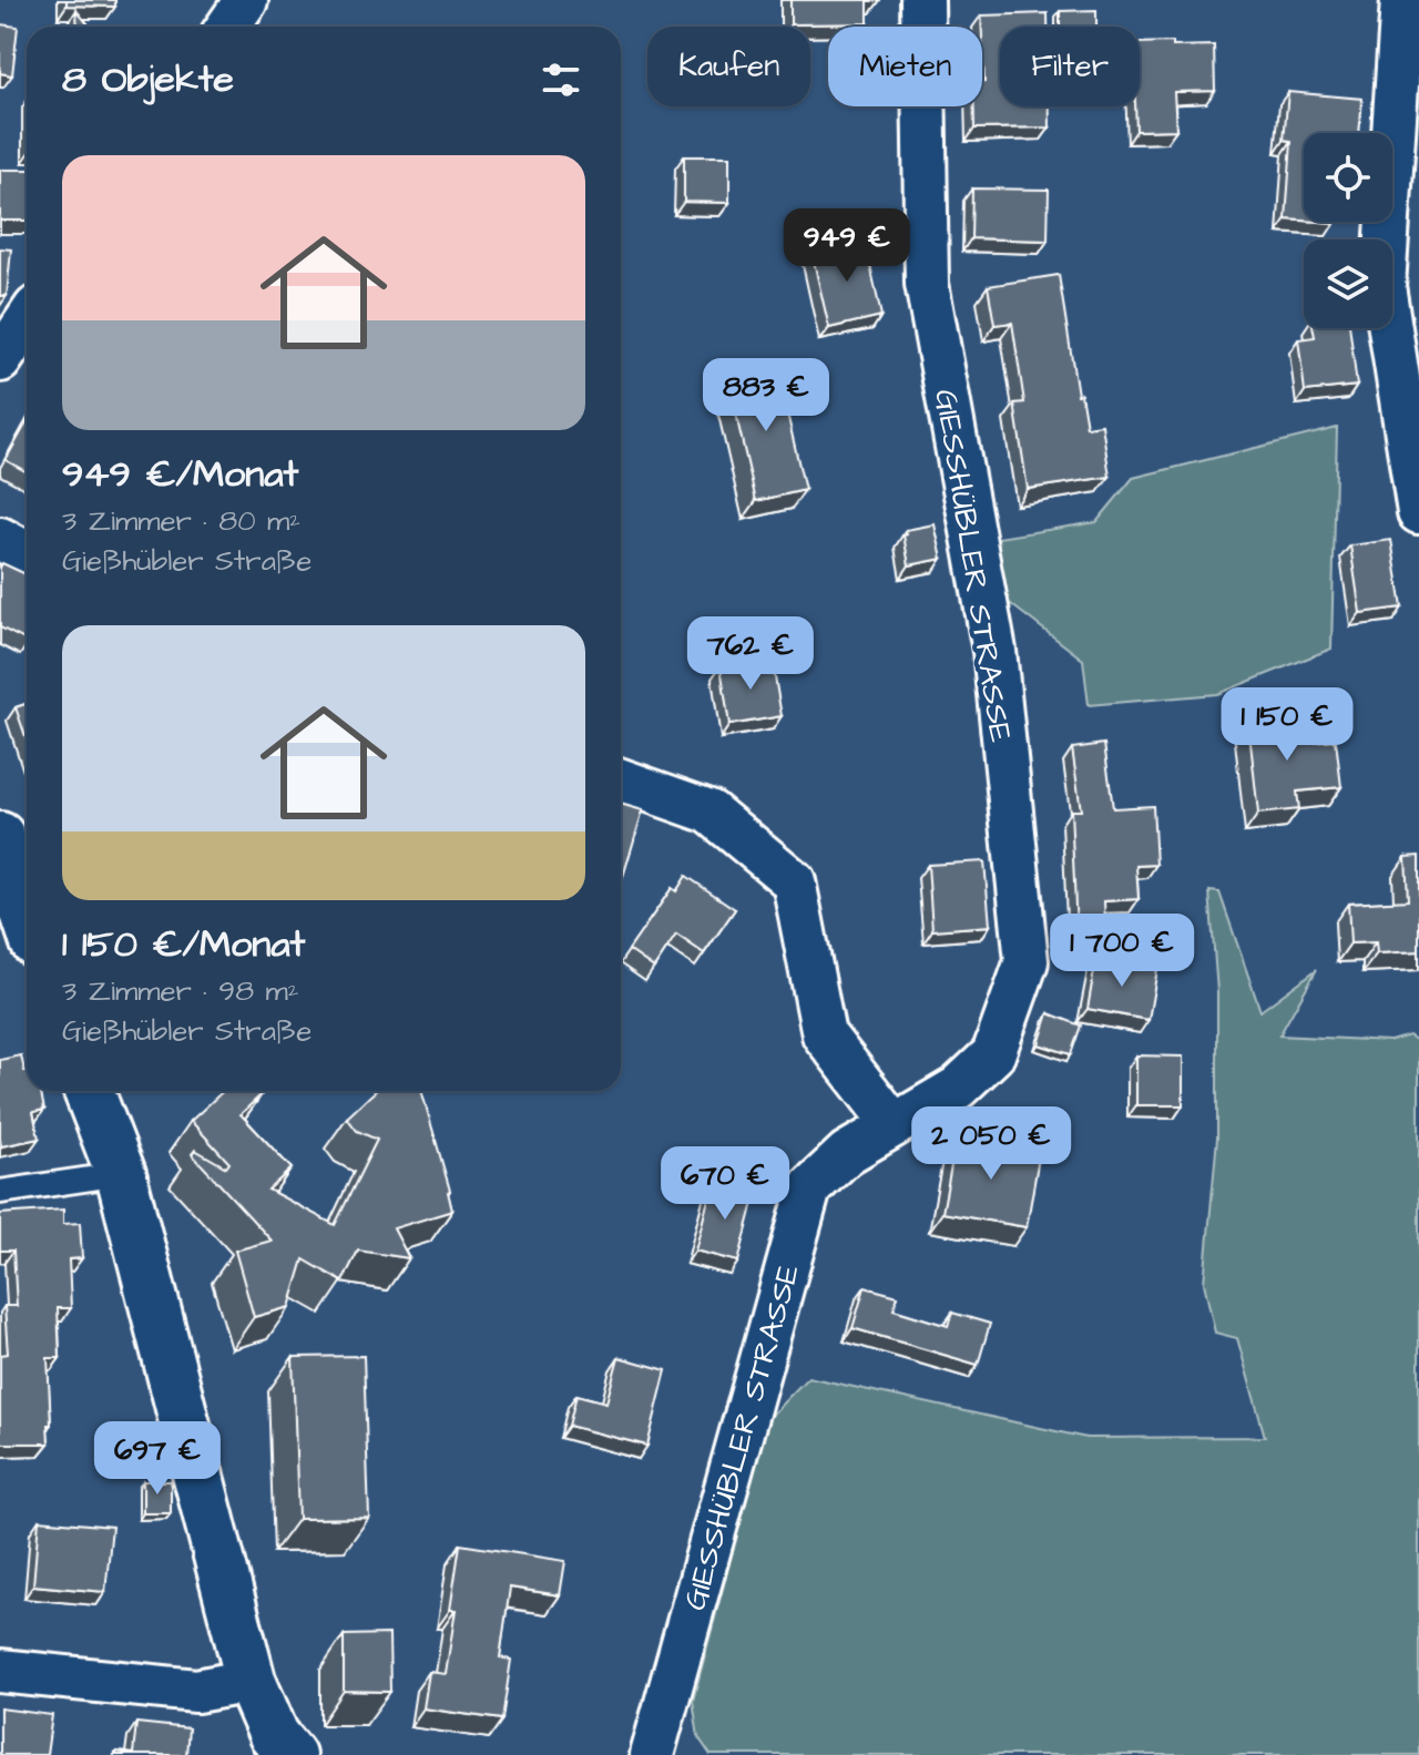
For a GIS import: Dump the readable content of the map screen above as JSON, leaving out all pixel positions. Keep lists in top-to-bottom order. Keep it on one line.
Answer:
{"streets":{"street":["GIESSHÜBLER STRASSE"]},"page":{"chip":["Kaufen","Mieten","Filter"],"heading":"8 Objekte","list":[{"name":"949 €/Monat","note":"3 Zimmer · 80 m² · Gießhübler Straße"},{"name":"1 150 €/Monat","note":"3 Zimmer · 98 m² · Gießhübler Straße"}],"price":["949 €","883 €","762 €","1 150 €","1 700 €","2 050 €","670 €","697 €"]}}
